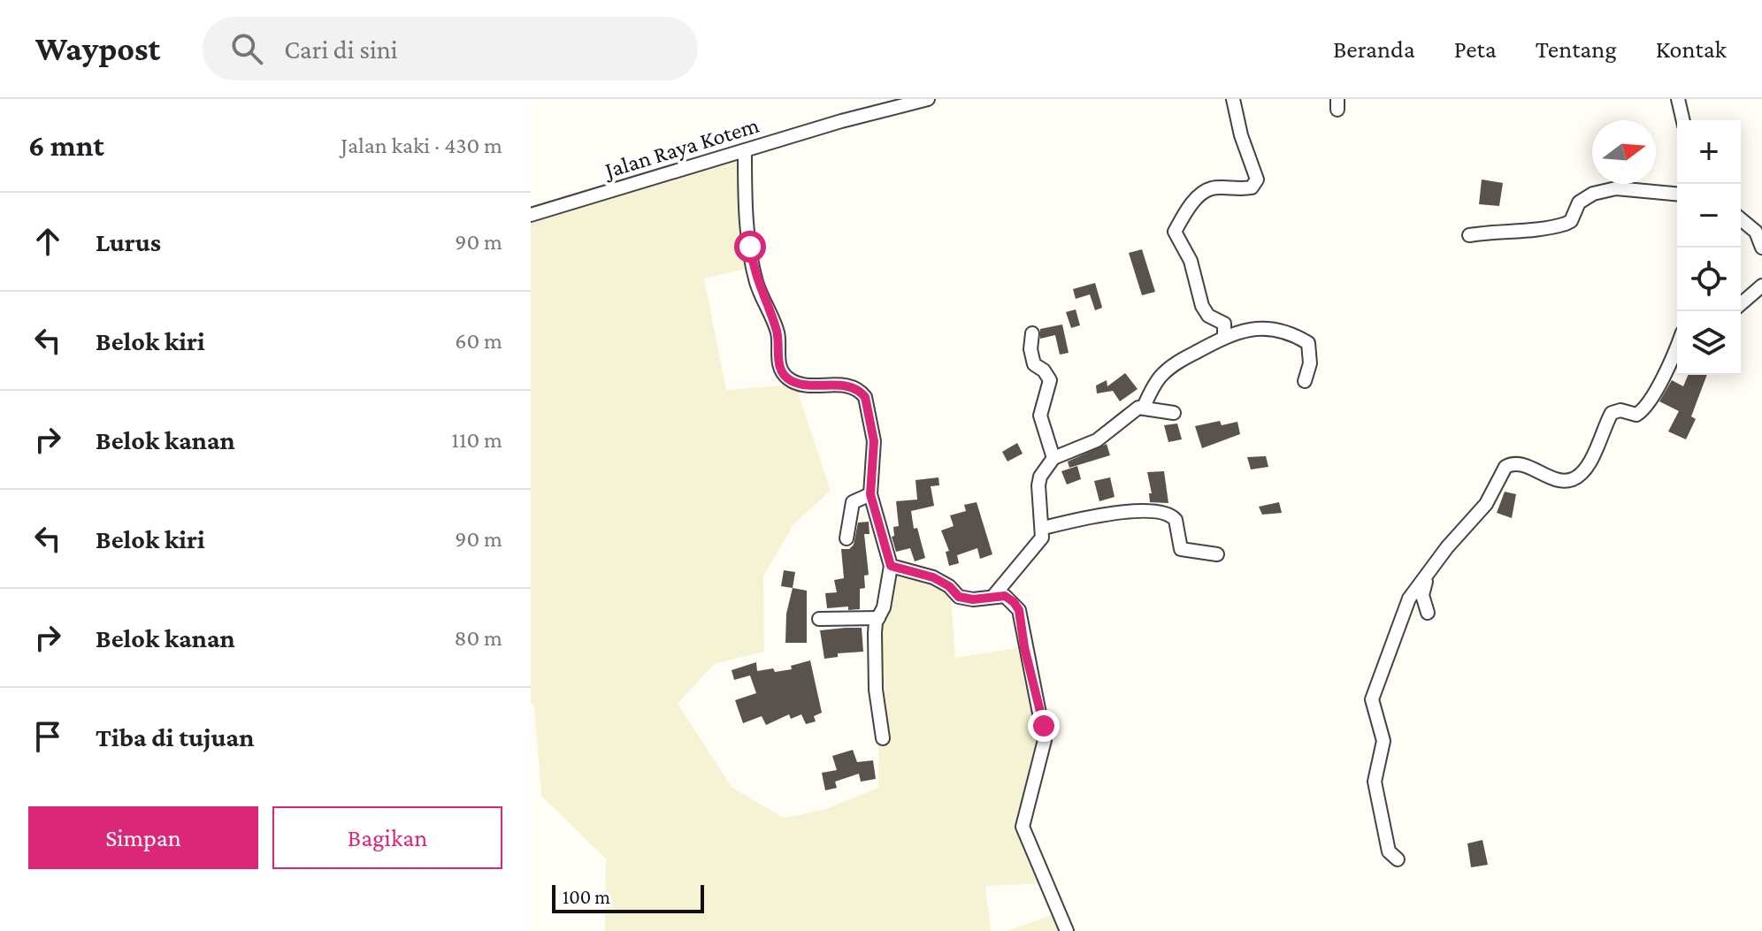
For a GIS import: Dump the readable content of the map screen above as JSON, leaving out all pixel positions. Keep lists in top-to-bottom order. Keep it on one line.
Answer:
{"streets":{"street":["Jalan Raya Kotem"]},"scale_bar":"100 m","north":"right","page":{"header":"Waypost","search":"Cari di sini","nav":["Beranda","Peta","Tentang","Kontak"],"heading":["6 mnt","Jalan kaki · 430 m"],"map_buttons":["+","−"],"list":[["Lurus","90 m"],["Belok kiri","60 m"],["Belok kanan","110 m"],["Belok kiri","90 m"],["Belok kanan","80 m"],"Tiba di tujuan"],"buttons":["Simpan","Bagikan"],"scale":"100 m"}}
